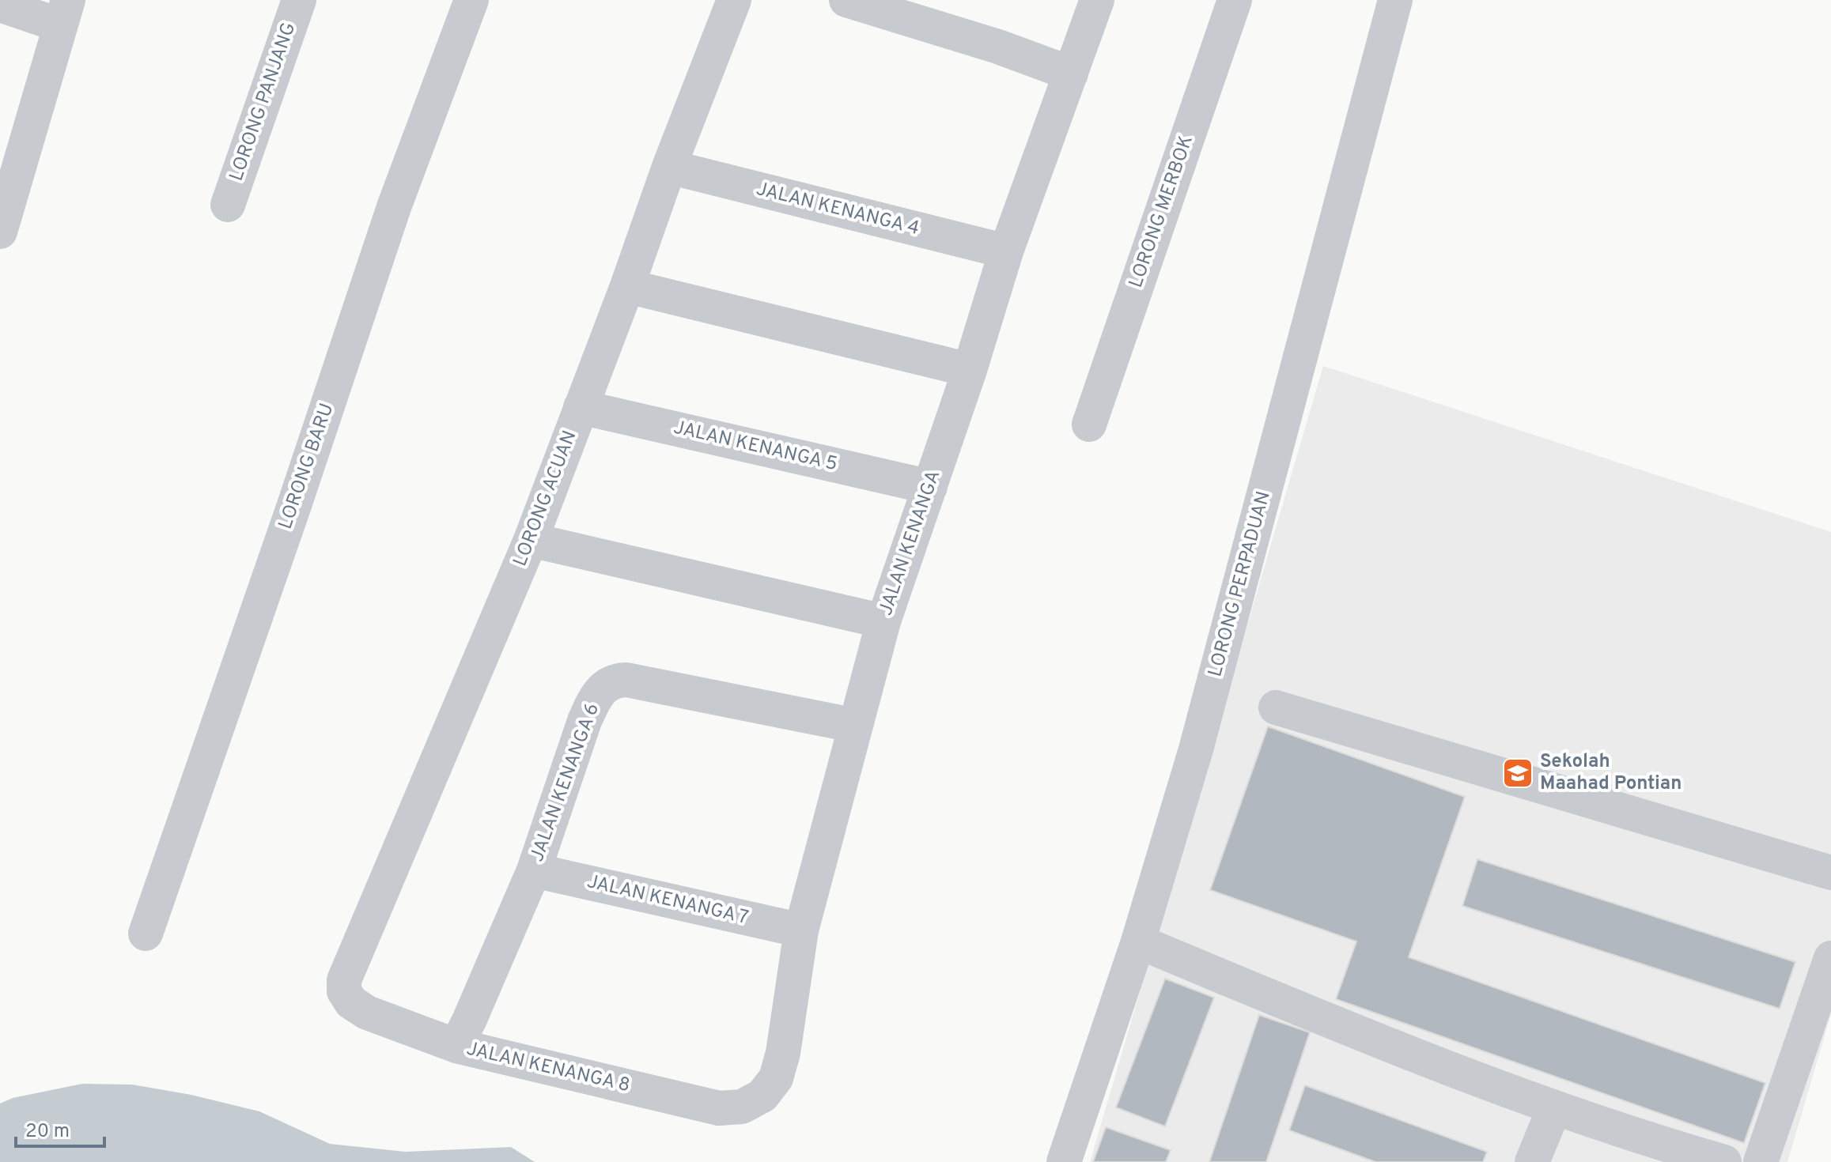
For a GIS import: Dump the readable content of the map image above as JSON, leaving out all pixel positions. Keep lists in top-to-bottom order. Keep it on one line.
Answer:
{"streets":{"street":["LORONG PANJANG","JALAN KENANGA 4","LORONG MERBOK","JALAN KENANGA 5","LORONG BARU","LORONG ACUAN","JALAN KENANGA","LORONG PERPADUAN","JALAN KENANGA 6","JALAN KENANGA 7","JALAN KENANGA 8"]},"crossings":[["JALAN KENANGA 4","LORONG ACUAN"],["JALAN KENANGA 4","JALAN KENANGA"],["JALAN KENANGA 5","LORONG ACUAN"],["JALAN KENANGA 5","JALAN KENANGA"],["LORONG ACUAN","JALAN KENANGA 8"],["JALAN KENANGA","JALAN KENANGA 6"],["JALAN KENANGA","JALAN KENANGA 7"],["JALAN KENANGA","JALAN KENANGA 8"],["JALAN KENANGA 6","JALAN KENANGA 7"],["JALAN KENANGA 6","JALAN KENANGA 8"]],"places":{"school or university":["Sekolah Maahad Pontian"]},"scale_bar":"20 m"}
